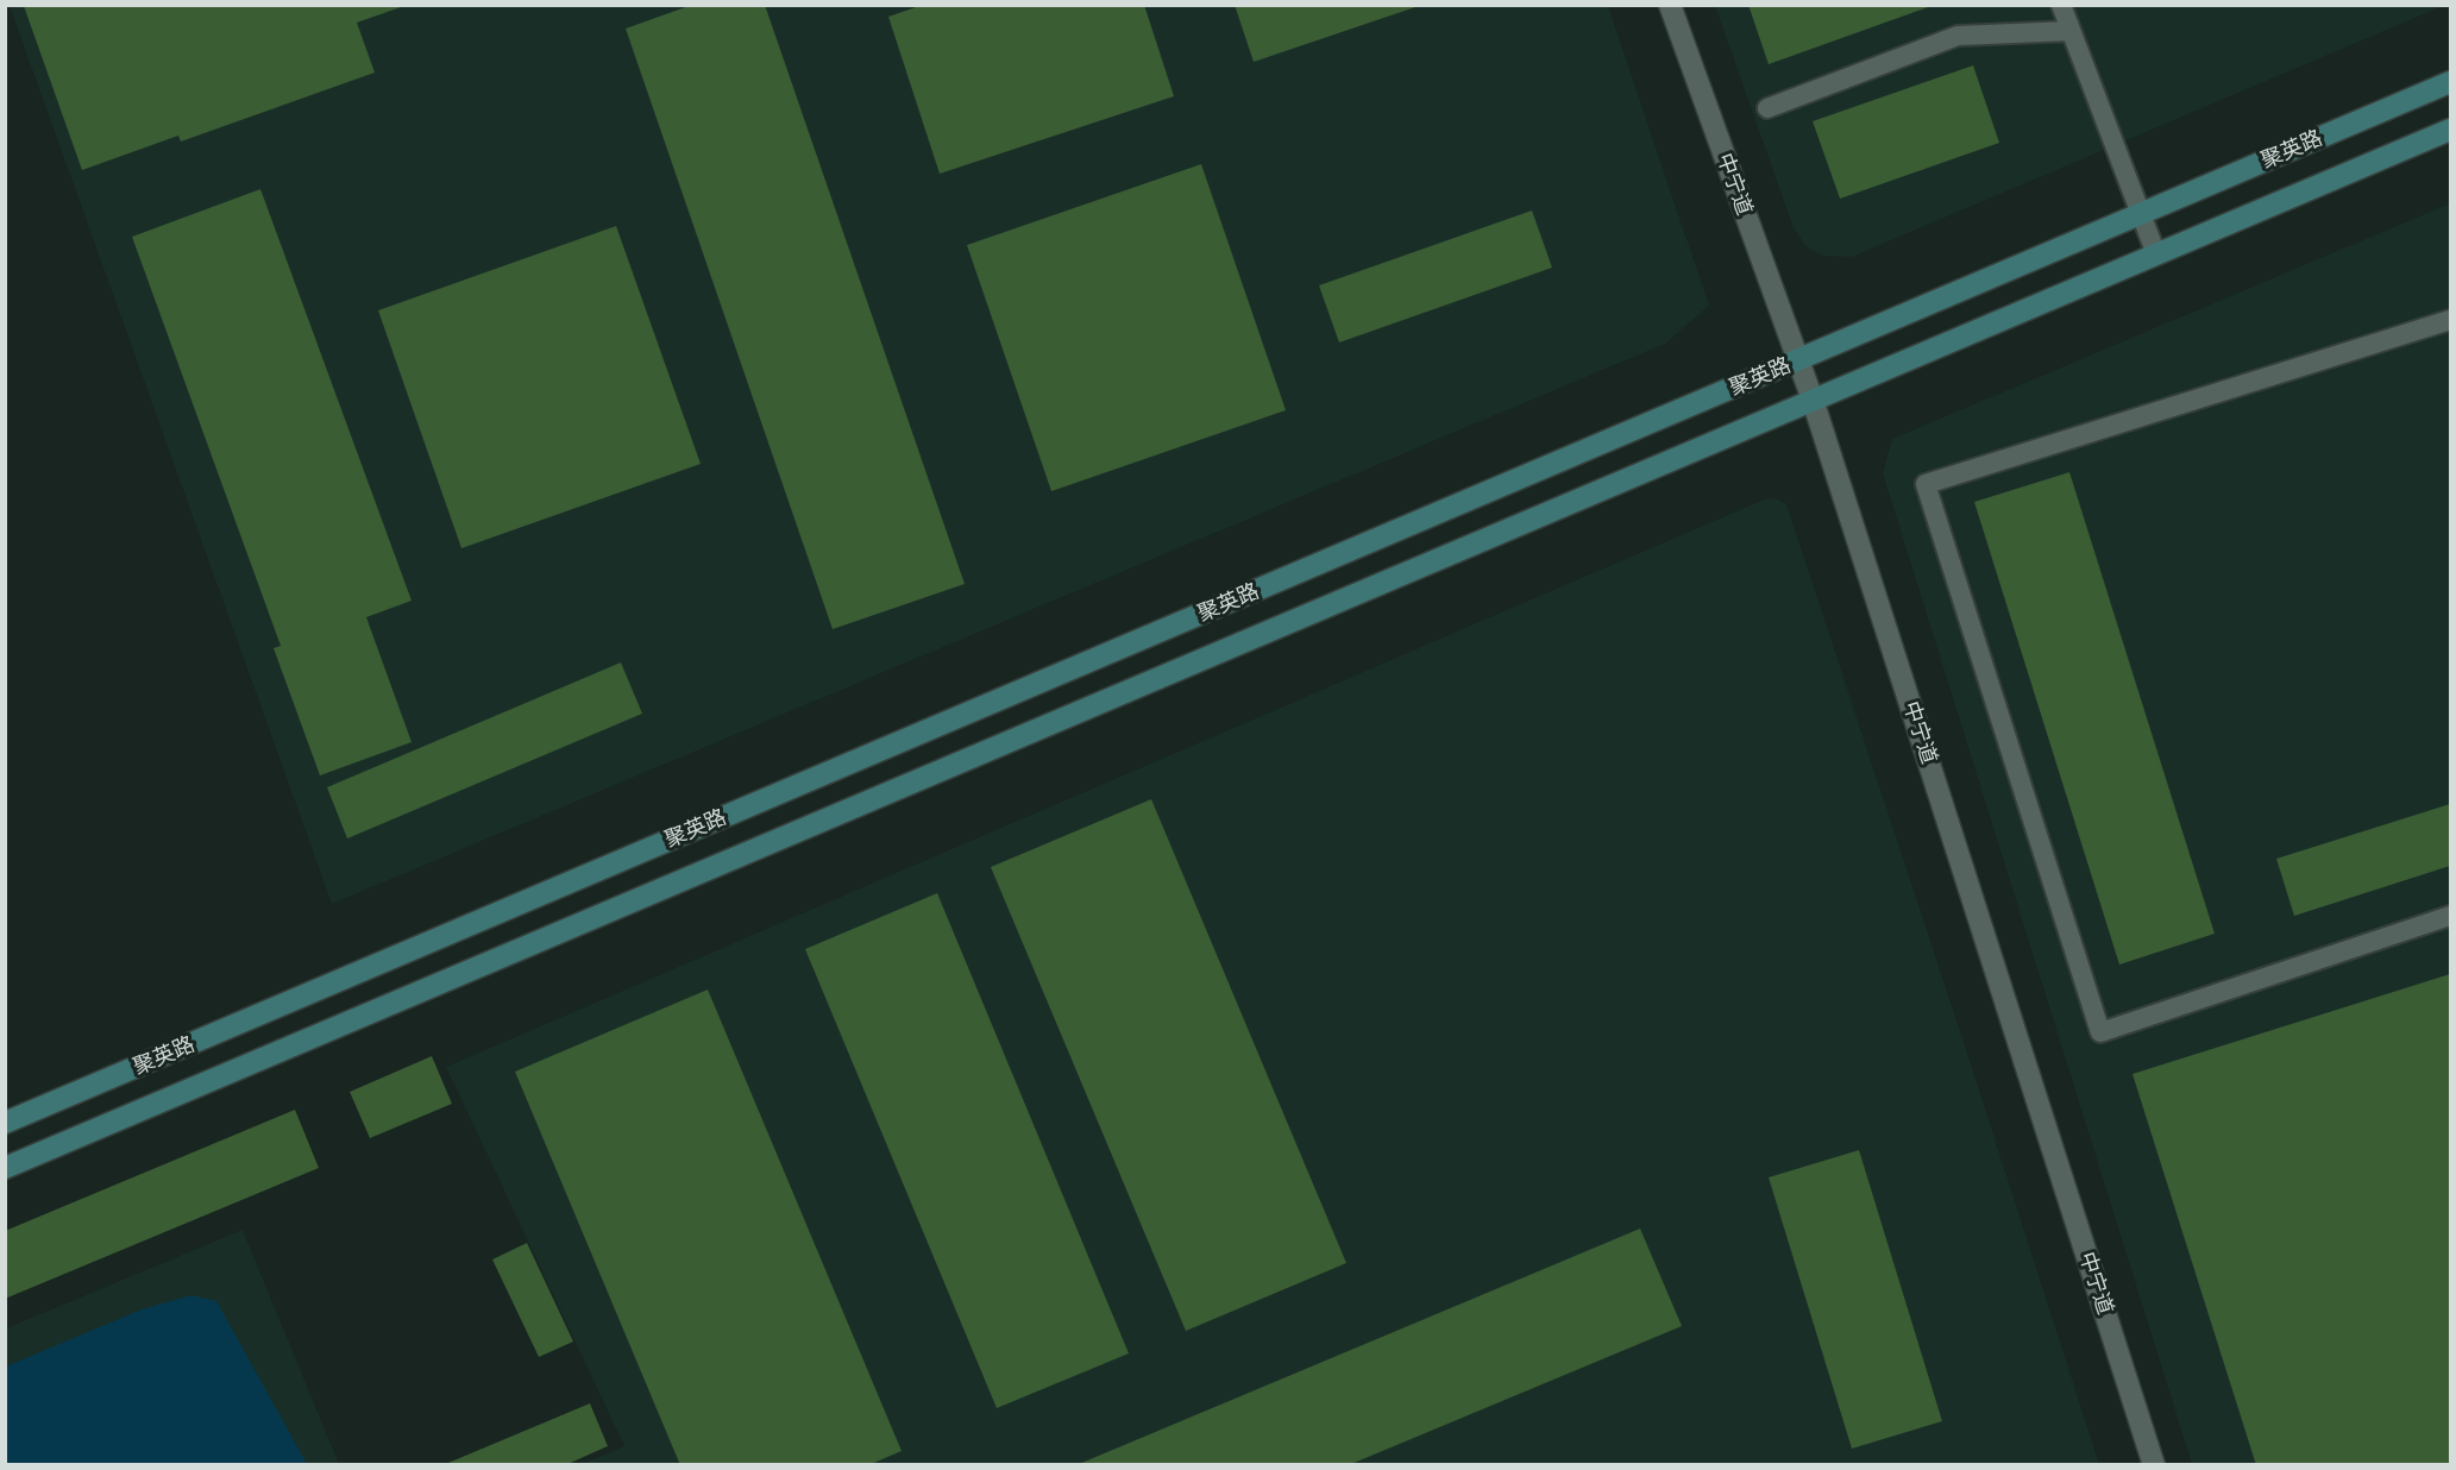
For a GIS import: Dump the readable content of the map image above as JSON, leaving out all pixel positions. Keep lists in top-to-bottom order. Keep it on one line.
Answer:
{"streets":{"main road":["聚英路"],"street":["中宁道"]},"crossings":[["聚英路","中宁道"]]}
